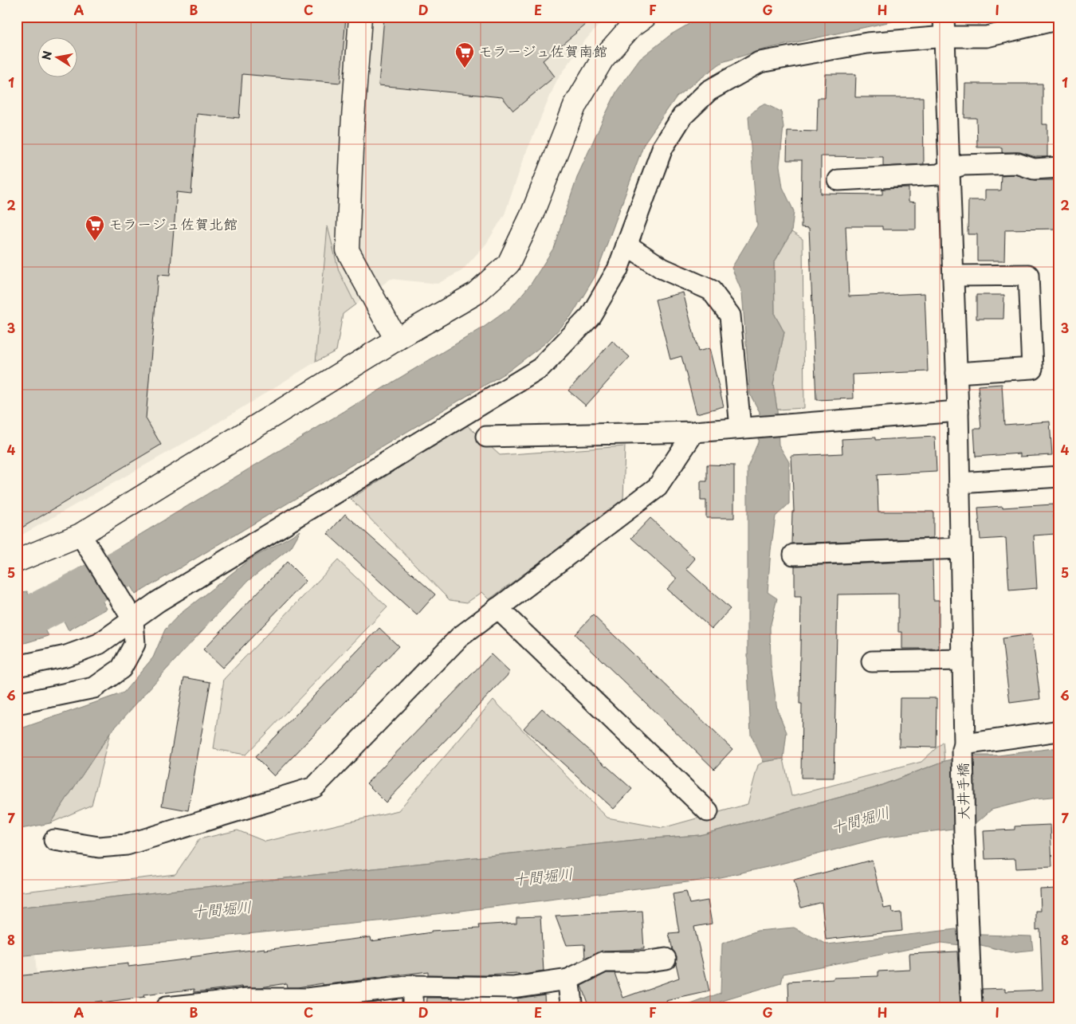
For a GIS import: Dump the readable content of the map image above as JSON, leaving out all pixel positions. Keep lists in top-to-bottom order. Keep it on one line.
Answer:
{"streets":{"street":["大井手橋"]},"water":["十間堀川"],"places":{"supermarket":["モラージュ佐賀南館","モラージュ佐賀北館"]},"north":"left","grid":{"columns":["A","B","C","D","E","F","G","H","I"],"rows":["1","2","3","4","5","6","7","8"]}}
